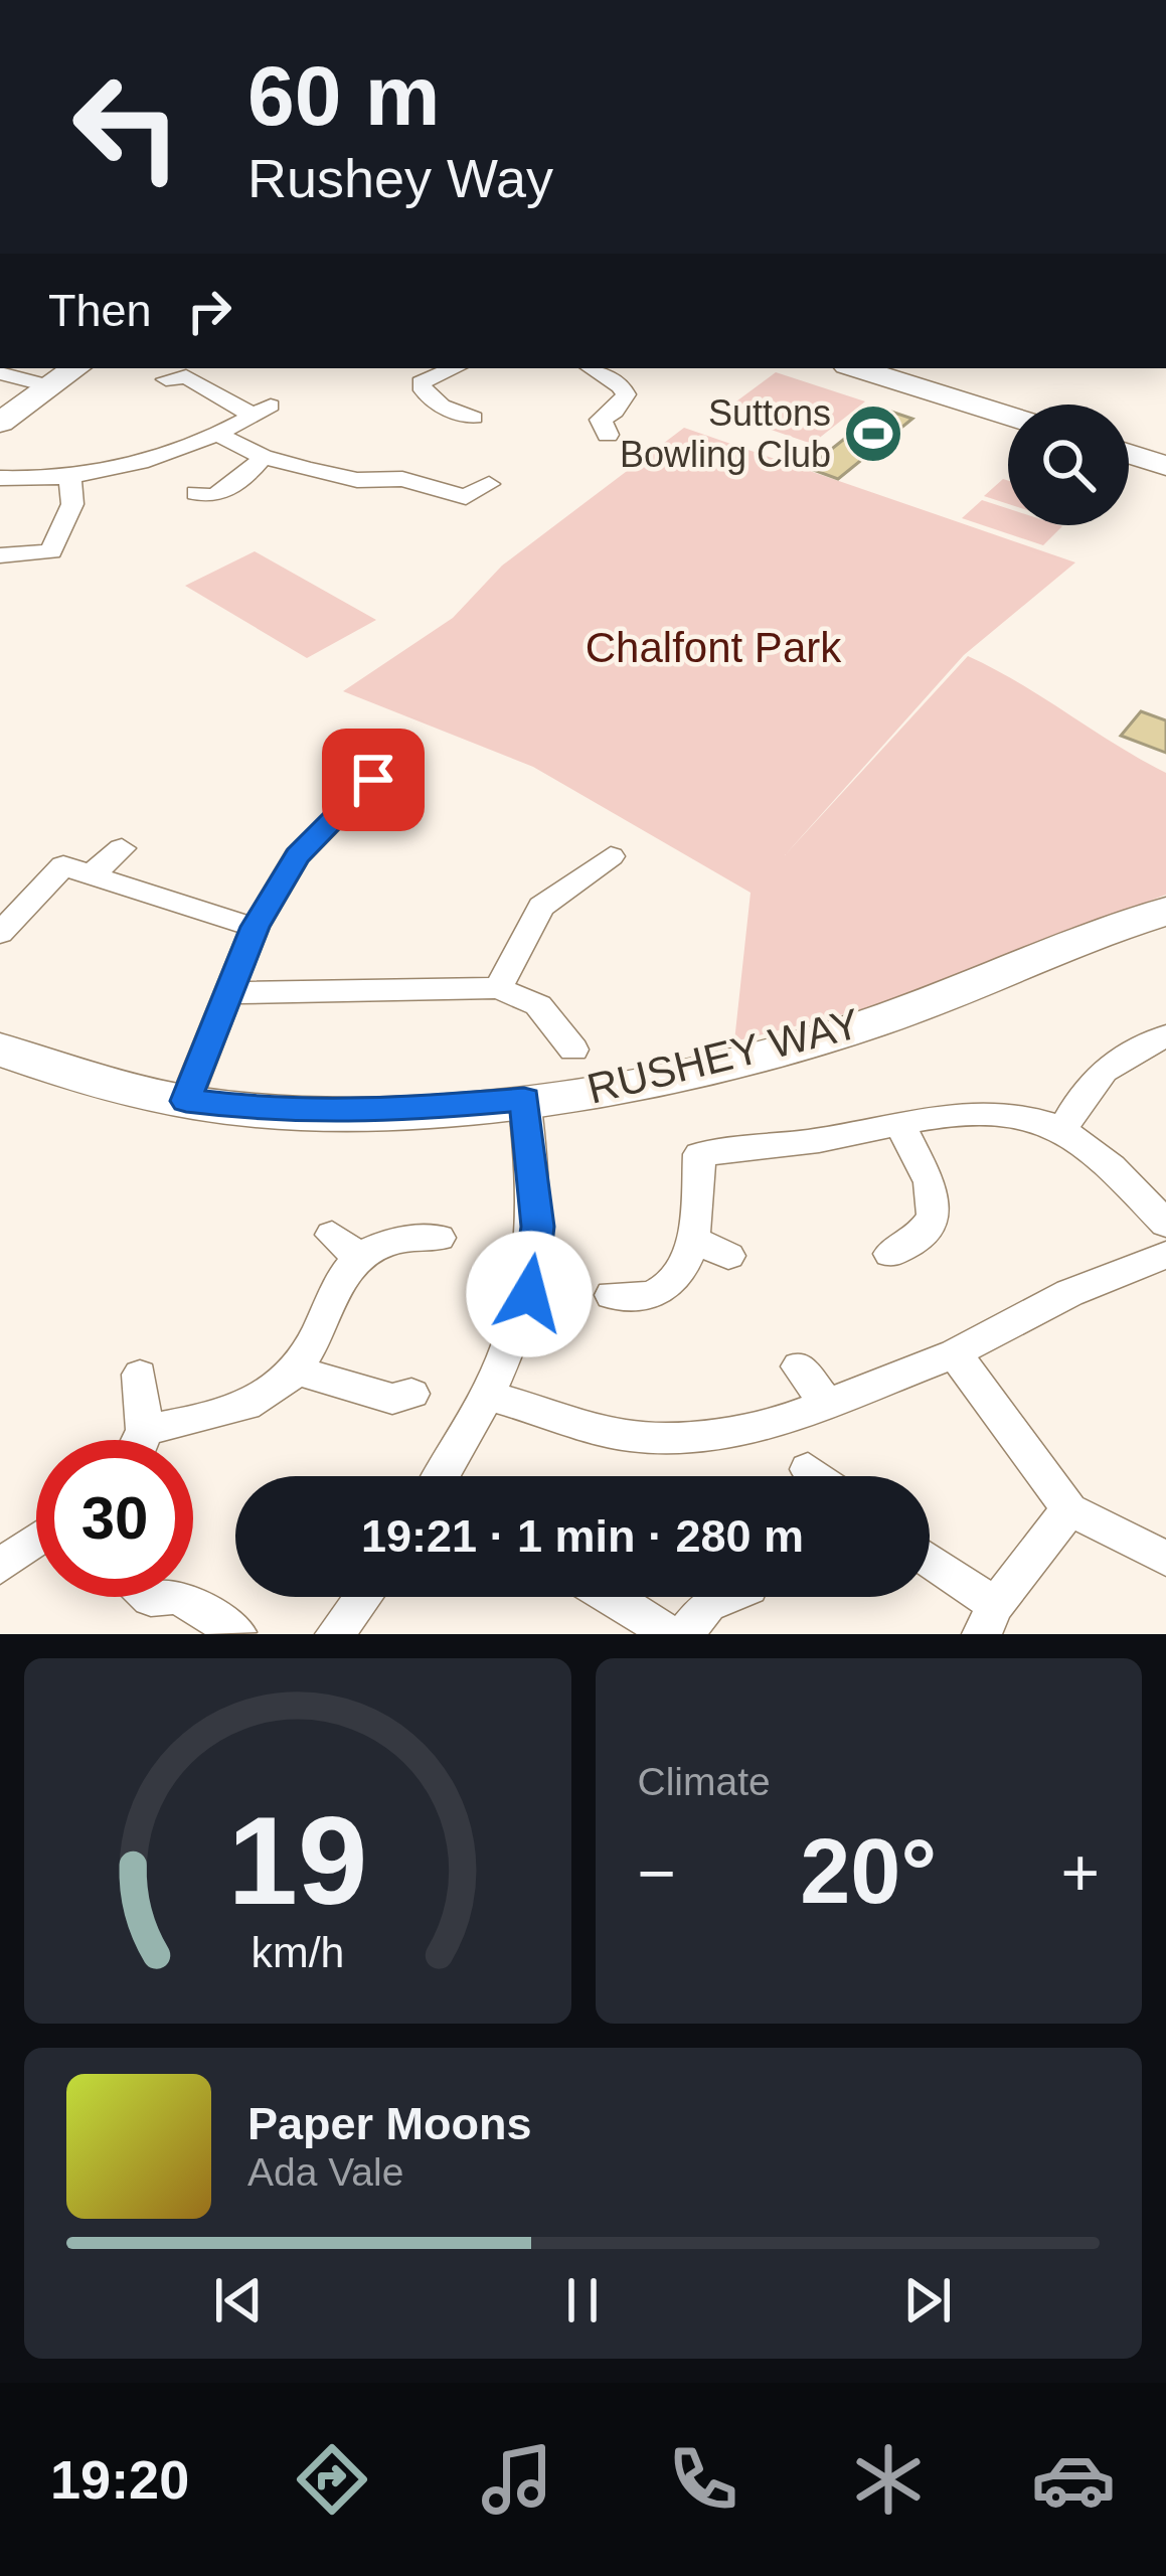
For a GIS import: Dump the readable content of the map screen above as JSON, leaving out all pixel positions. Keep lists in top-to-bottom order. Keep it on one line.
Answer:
{"streets":{"street":["RUSHEY WAY"]},"parks":["Chalfont Park"],"places":{"sports":["Suttons Bowling Club"]},"page":{"turn":["60 m","Rushey Way"],"then":"Then","limit":"30","trip":"19:21 · 1 min · 280 m","tile":"Climate","heat":["−","20°","+"],"song":["Paper Moons","Ada Vale"],"tabs":"19:20","gauge":["19","km/h"]}}
